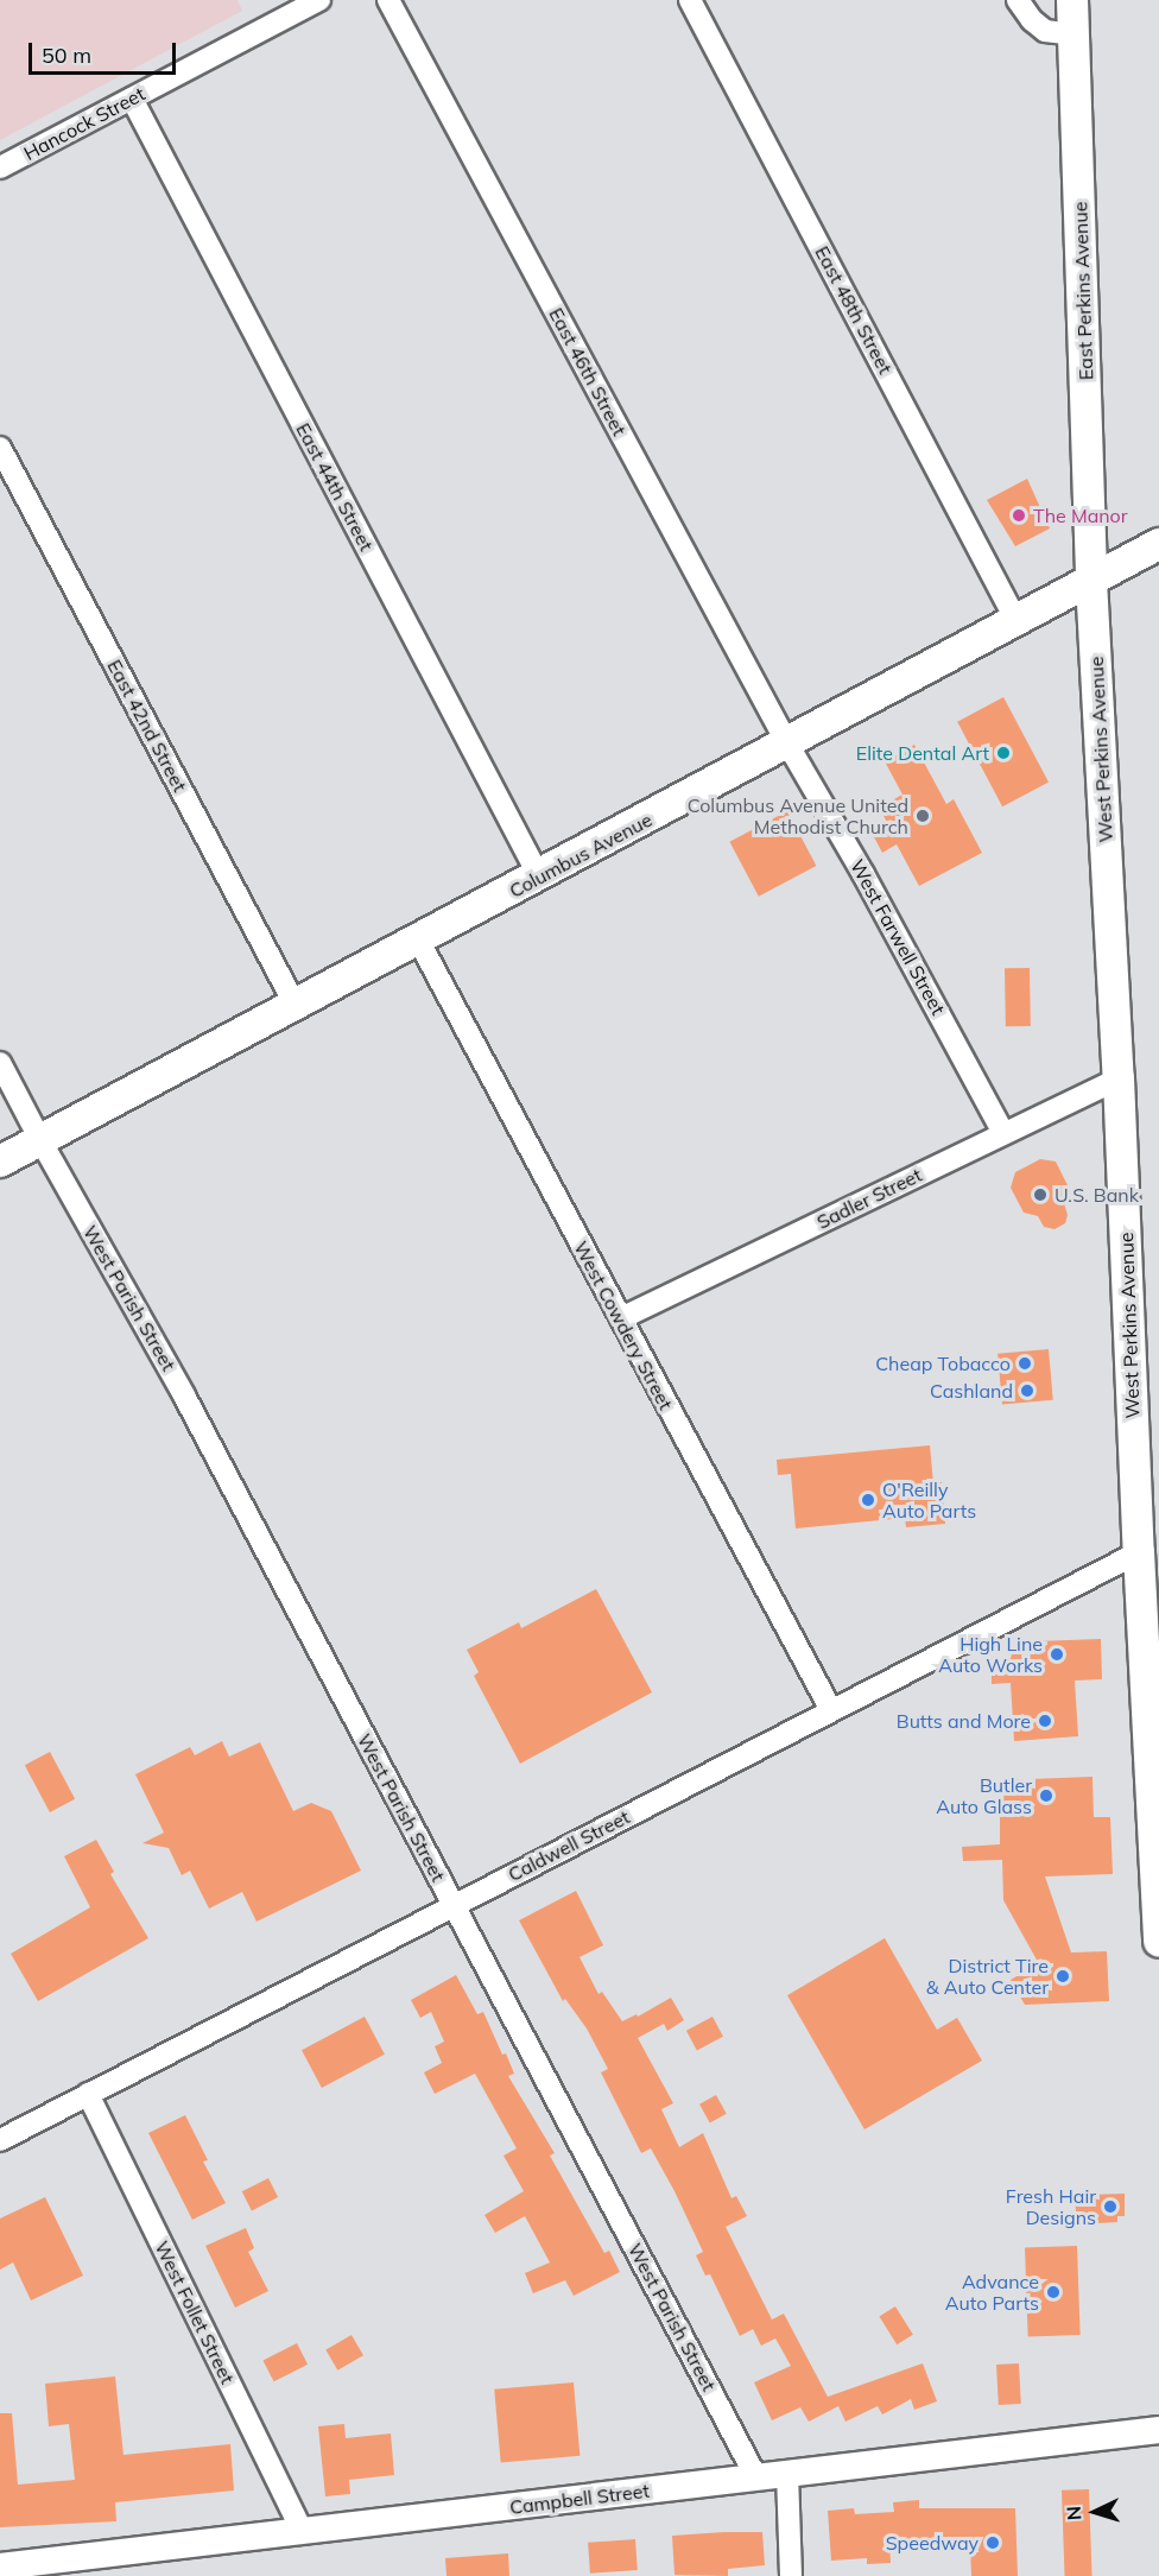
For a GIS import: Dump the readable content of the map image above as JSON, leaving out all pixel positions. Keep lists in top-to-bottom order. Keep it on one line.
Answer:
{"streets":{"main road":["East Perkins Avenue","West Perkins Avenue","Columbus Avenue"],"street":["Hancock Street","East 48th Street","East 46th Street","East 44th Street","East 42nd Street","West Farwell Street","Sadler Street","West Parish Street","West Cowdery Street","Caldwell Street","West Follet Street","Campbell Street"]},"crossings":[["Hancock Street","East 44th Street"],["East Perkins Avenue","West Perkins Avenue"],["East Perkins Avenue","Columbus Avenue"],["East 48th Street","Columbus Avenue"],["East 46th Street","Columbus Avenue"],["East 46th Street","West Farwell Street"],["East 44th Street","Columbus Avenue"],["East 42nd Street","Columbus Avenue"],["West Perkins Avenue","Columbus Avenue"],["West Perkins Avenue","Sadler Street"],["West Perkins Avenue","Caldwell Street"],["Columbus Avenue","West Farwell Street"],["Columbus Avenue","West Parish Street"],["Columbus Avenue","West Cowdery Street"],["West Farwell Street","Sadler Street"],["Sadler Street","West Cowdery Street"],["West Parish Street","Caldwell Street"],["West Parish Street","Campbell Street"],["West Cowdery Street","Caldwell Street"],["Caldwell Street","West Follet Street"],["West Follet Street","Campbell Street"]],"places":["The Manor","Elite Dental Art","Columbus Avenue United Methodist Church","U.S. Bank","Cheap Tobacco","Cashland","O'Reilly Auto Parts","High Line Auto Works","Butts and More","Butler Auto Glass","District Tire & Auto Center","Fresh Hair Designs","Advance Auto Parts","Speedway"],"scale_bar":"50 m","north":"left"}
